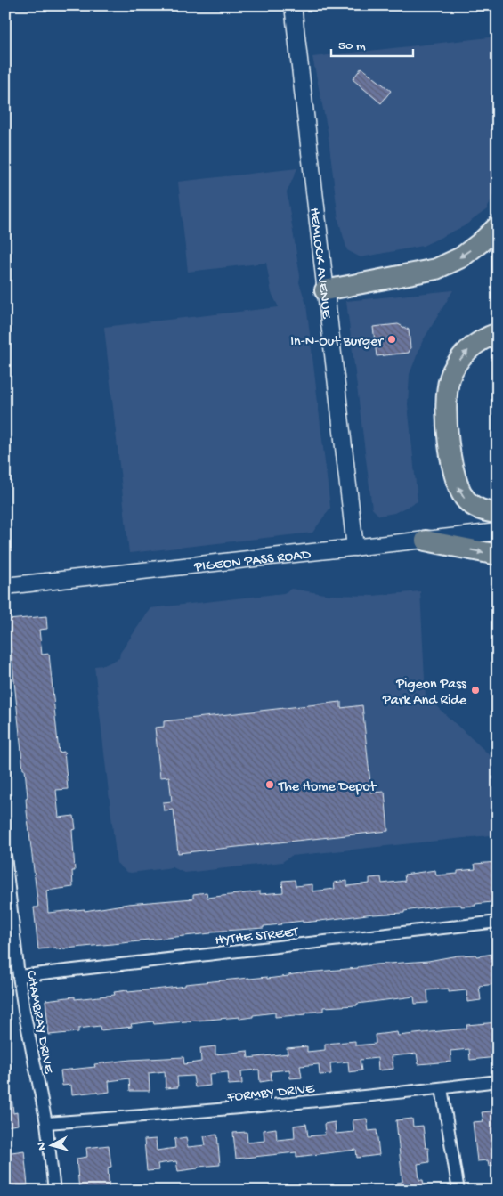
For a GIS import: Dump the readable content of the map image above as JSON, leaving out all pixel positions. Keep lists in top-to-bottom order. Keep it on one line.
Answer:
{"streets":{"main road":["HEMLOCK AVENUE","PIGEON PASS ROAD"],"street":["HYTHE STREET","CHAMBRAY DRIVE","FORMBY DRIVE"]},"crossings":[["HEMLOCK AVENUE","PIGEON PASS ROAD"],["HYTHE STREET","CHAMBRAY DRIVE"],["CHAMBRAY DRIVE","FORMBY DRIVE"]],"places":["In-N-Out Burger","Pigeon Pass Park And Ride","The Home Depot"],"scale_bar":"50 m","north":"left"}
